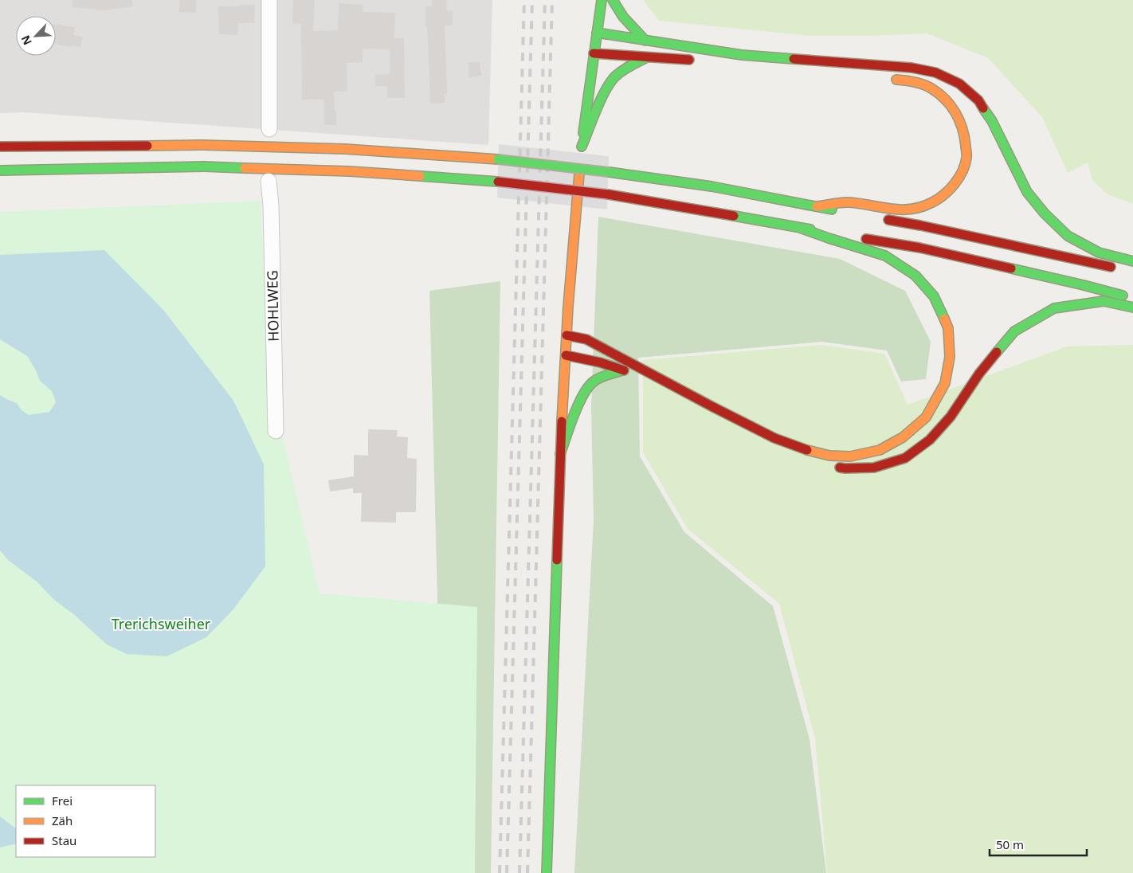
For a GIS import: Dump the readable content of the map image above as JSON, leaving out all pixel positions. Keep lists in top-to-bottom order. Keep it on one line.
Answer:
{"streets":{"street":["HOHLWEG"]},"parks":["Trerichsweiher"],"legend":["Frei","Zäh","Stau"],"scale_bar":"50 m","north":"bottom left"}
